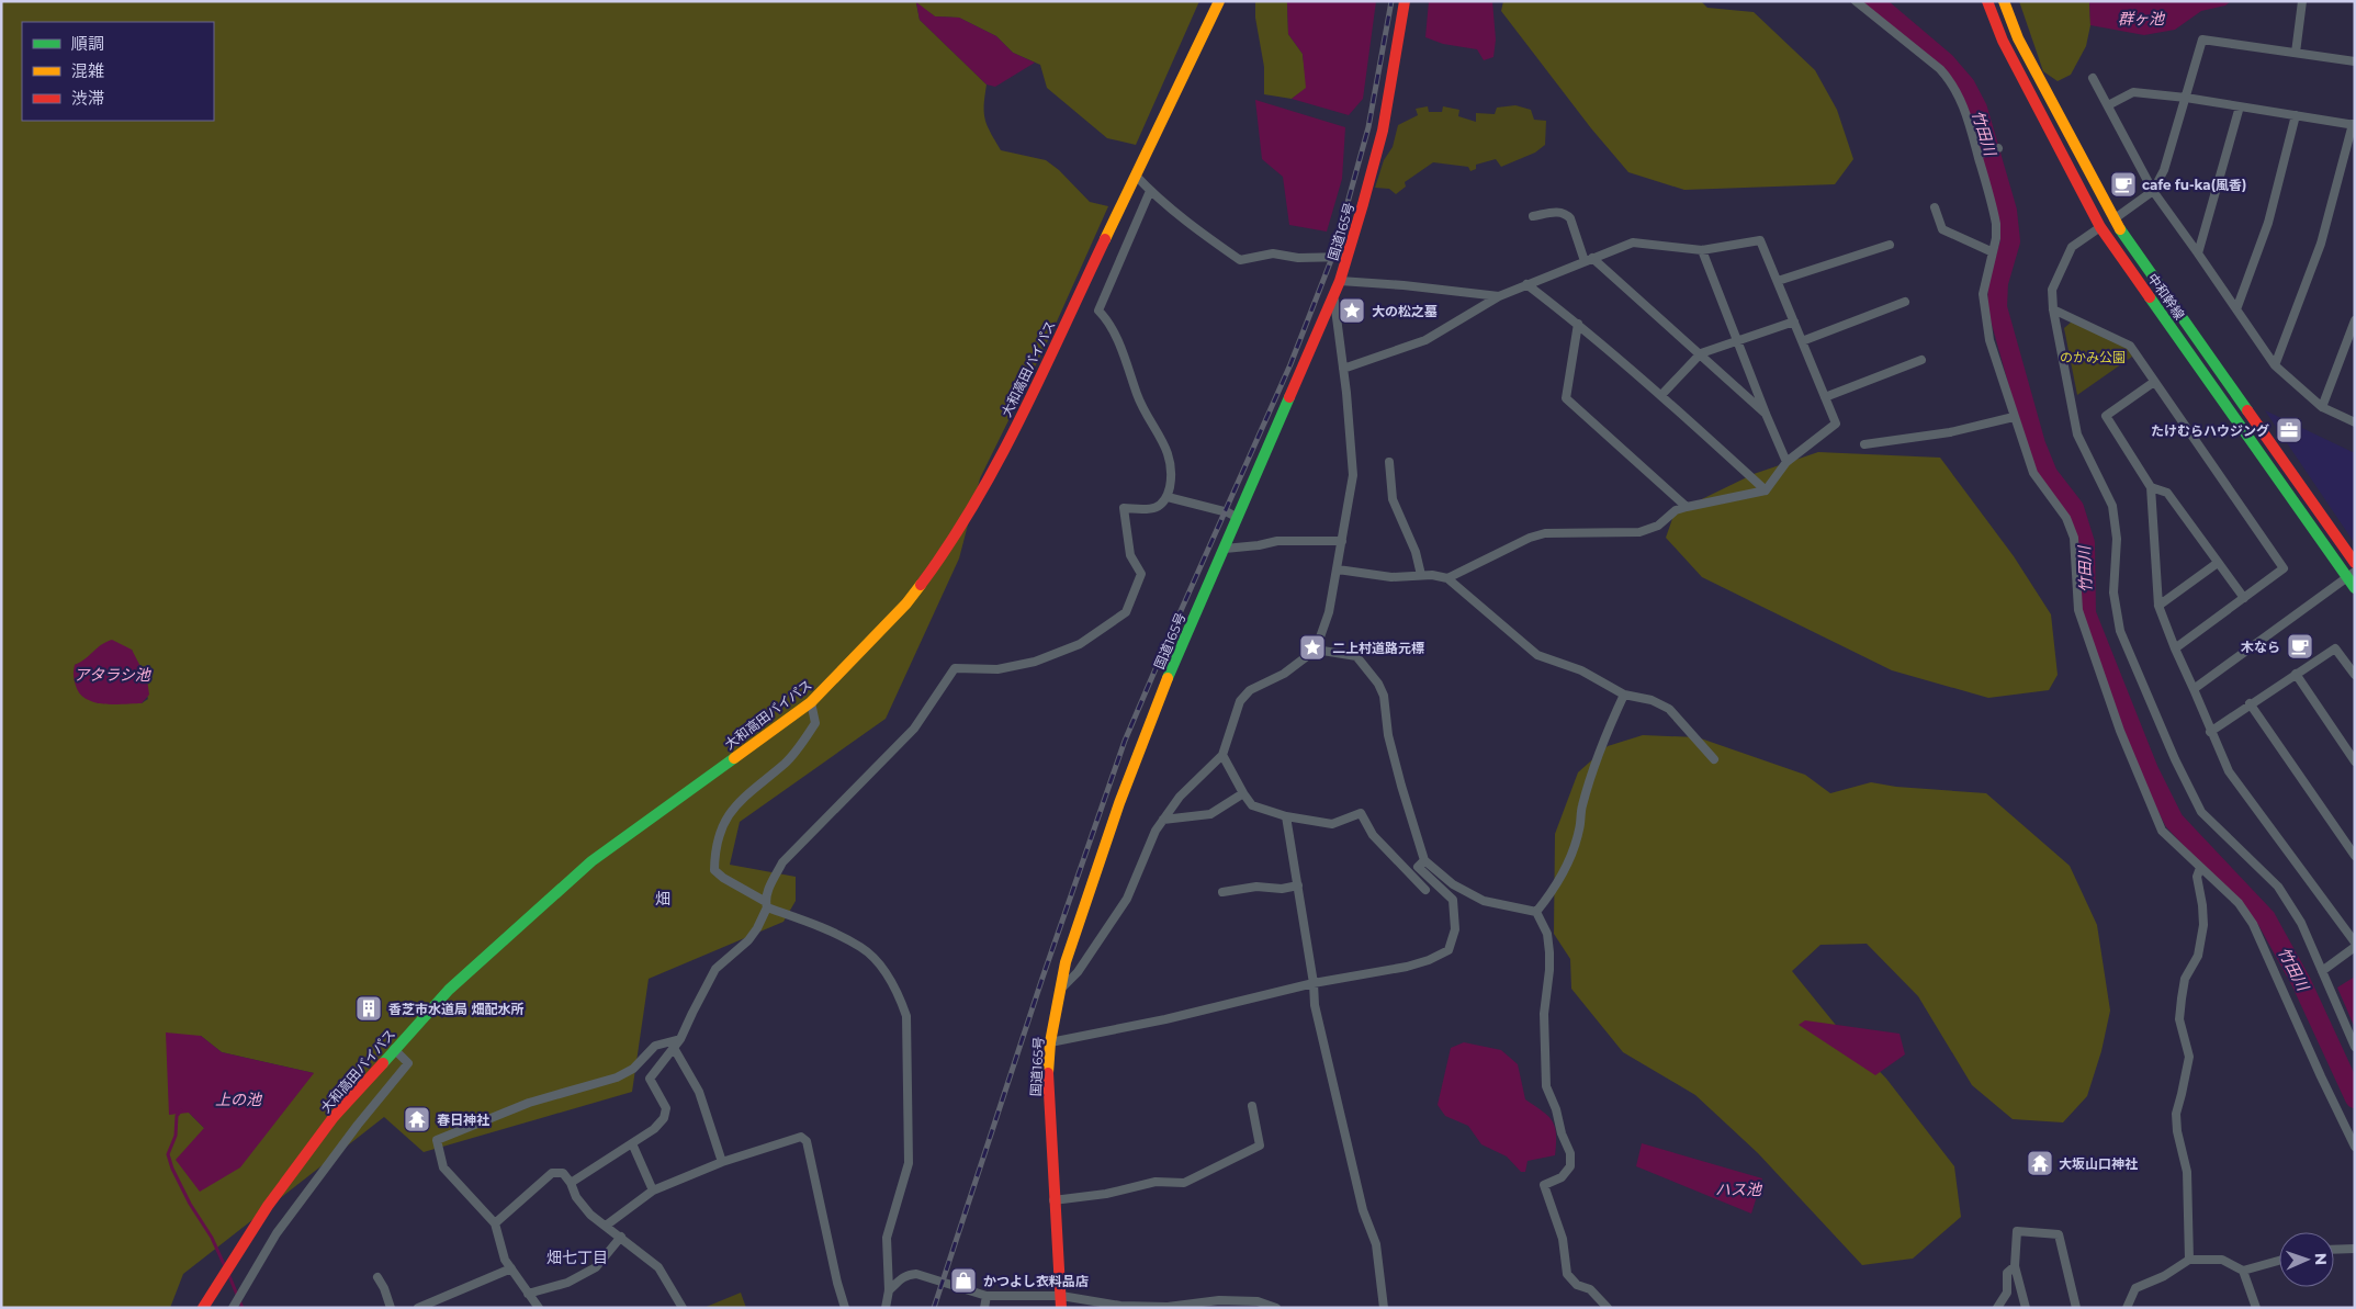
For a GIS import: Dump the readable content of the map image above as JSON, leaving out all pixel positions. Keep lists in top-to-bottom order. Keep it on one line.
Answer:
{"streets":{"main road":["国道165号","中和幹線","大和高田バイパス"]},"districts":["畑","畑七丁目"],"water":["群ヶ池","竹田川","アタラシ池","上の池","ハス池"],"parks":["のかみ公園"],"places":{"cafe":["cafe fu-ka(風香)","木なら"],"place":["大の松之墓","二上村道路元標"],"office":["たけむらハウジング"],"building":["香芝市水道局 畑配水所"],"temple":["春日神社","大坂山口神社"],"shop":["かつよし衣料品店"]},"legend":["順調","混雑","渋滞"],"north":"right"}
